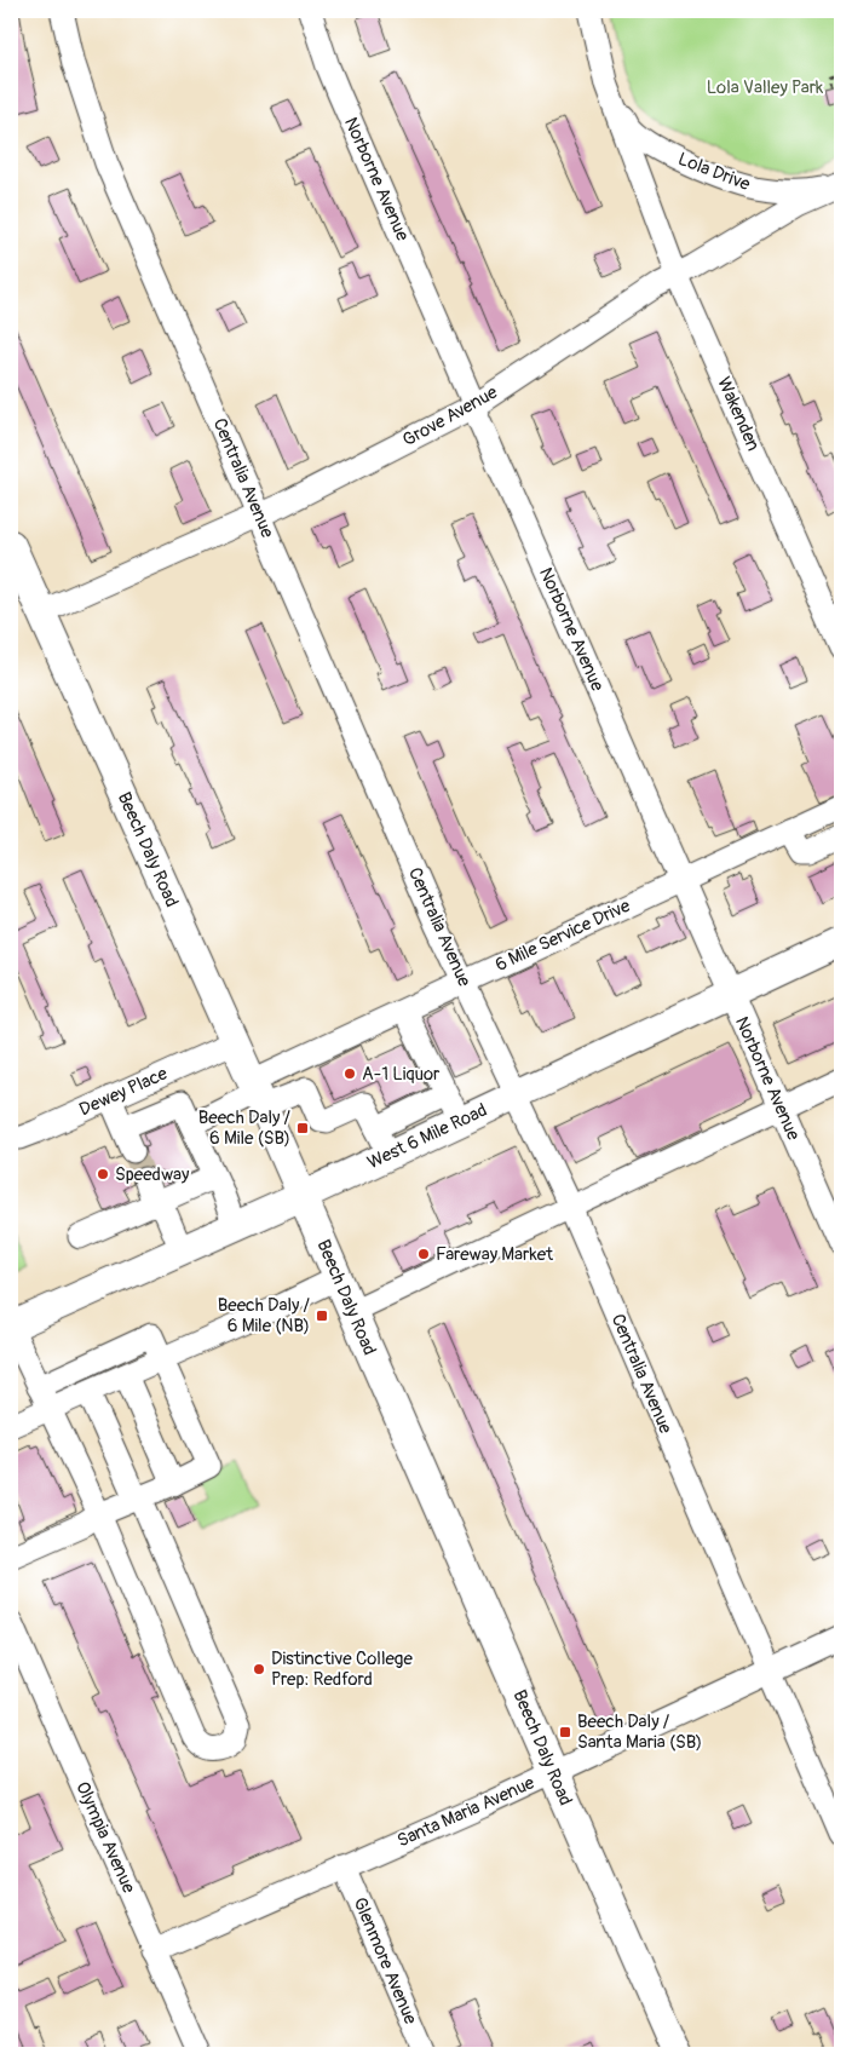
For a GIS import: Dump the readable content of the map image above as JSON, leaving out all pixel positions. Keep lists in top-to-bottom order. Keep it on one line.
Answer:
{"streets":{"main road":["Beech Daly Road","West 6 Mile Road"],"street":["Lola Drive","Norborne Avenue","Wakenden","Grove Avenue","Centralia Avenue","6 Mile Service Drive","Dewey Place","Santa Maria Avenue","Olympia Avenue","Glenmore Avenue"]},"crossings":[["Lola Drive","Wakenden"],["Lola Drive","Grove Avenue"],["Norborne Avenue","Grove Avenue"],["Norborne Avenue","6 Mile Service Drive"],["Norborne Avenue","West 6 Mile Road"],["Wakenden","Grove Avenue"],["Grove Avenue","Centralia Avenue"],["Grove Avenue","Beech Daly Road"],["Centralia Avenue","6 Mile Service Drive"],["Centralia Avenue","West 6 Mile Road"],["Centralia Avenue","Santa Maria Avenue"],["Beech Daly Road","6 Mile Service Drive"],["Beech Daly Road","Dewey Place"],["Beech Daly Road","West 6 Mile Road"],["Beech Daly Road","Santa Maria Avenue"],["Santa Maria Avenue","Olympia Avenue"],["Santa Maria Avenue","Glenmore Avenue"]],"parks":["Lola Valley Park"],"places":{"other":["A-1 Liquor","Speedway","Fareway Market","Distinctive College Prep: Redford"],"transit":["Beech Daly / 6 Mile (SB)","Beech Daly / 6 Mile (NB)","Beech Daly / Santa Maria (SB)"]}}
